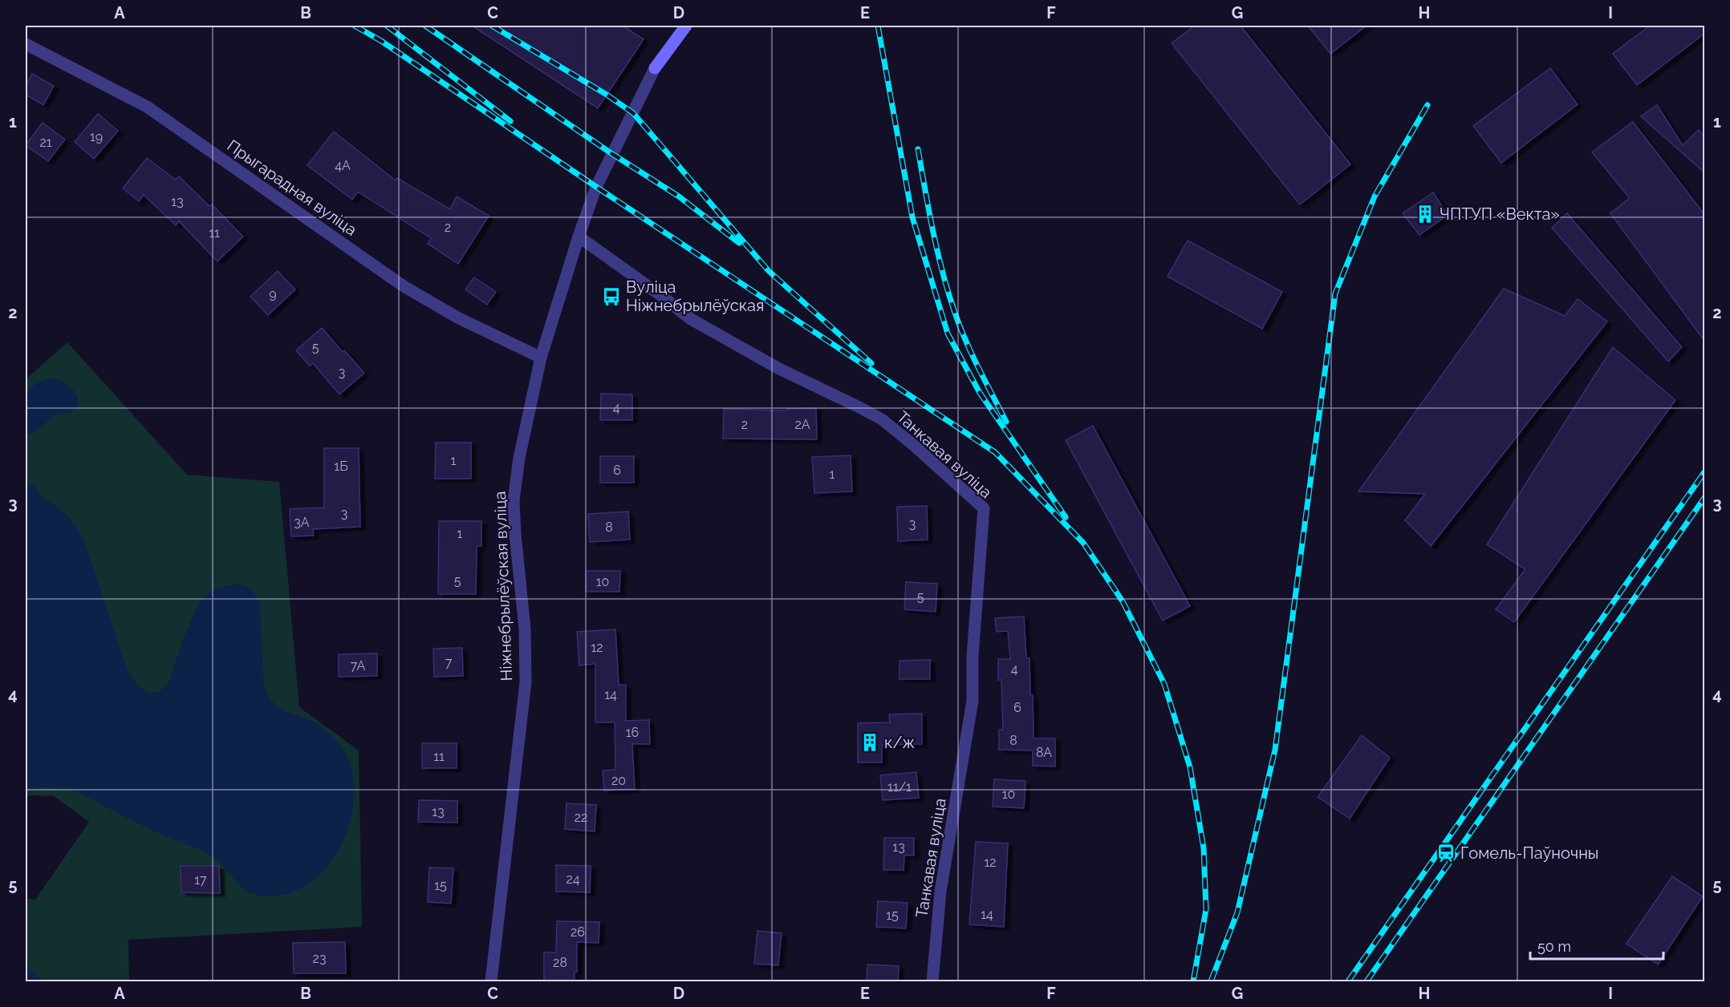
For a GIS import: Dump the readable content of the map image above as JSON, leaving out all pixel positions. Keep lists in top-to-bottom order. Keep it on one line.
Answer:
{"streets":{"street":["Прыгарадная вуліца","Танкавая вуліца","Ніжнебрылёўская вуліца"]},"crossings":[["Прыгарадная вуліца","Ніжнебрылёўская вуліца"],["Танкавая вуліца","Ніжнебрылёўская вуліца"]],"places":{"building":["ЧПТУП «Векта»","к/ж"],"bus stop":["Вуліца Ніжнебрылёўская"],"station":["Гомель-Паўночны"]},"house_numbers":["19","21","4А","13","2","11","9","5","3","4","2","2А","1","1Б","6","1","3","3А","3","8","1","5","10","5","12","7","7А","4","14","6","16","8","8А","11","20","11/1","10","13","22","13","12","24","17","15","14","15","26","23","28"],"scale_bar":"50 m","grid":{"columns":["A","B","C","D","E","F","G","H","I"],"rows":["1","2","3","4","5"]}}
